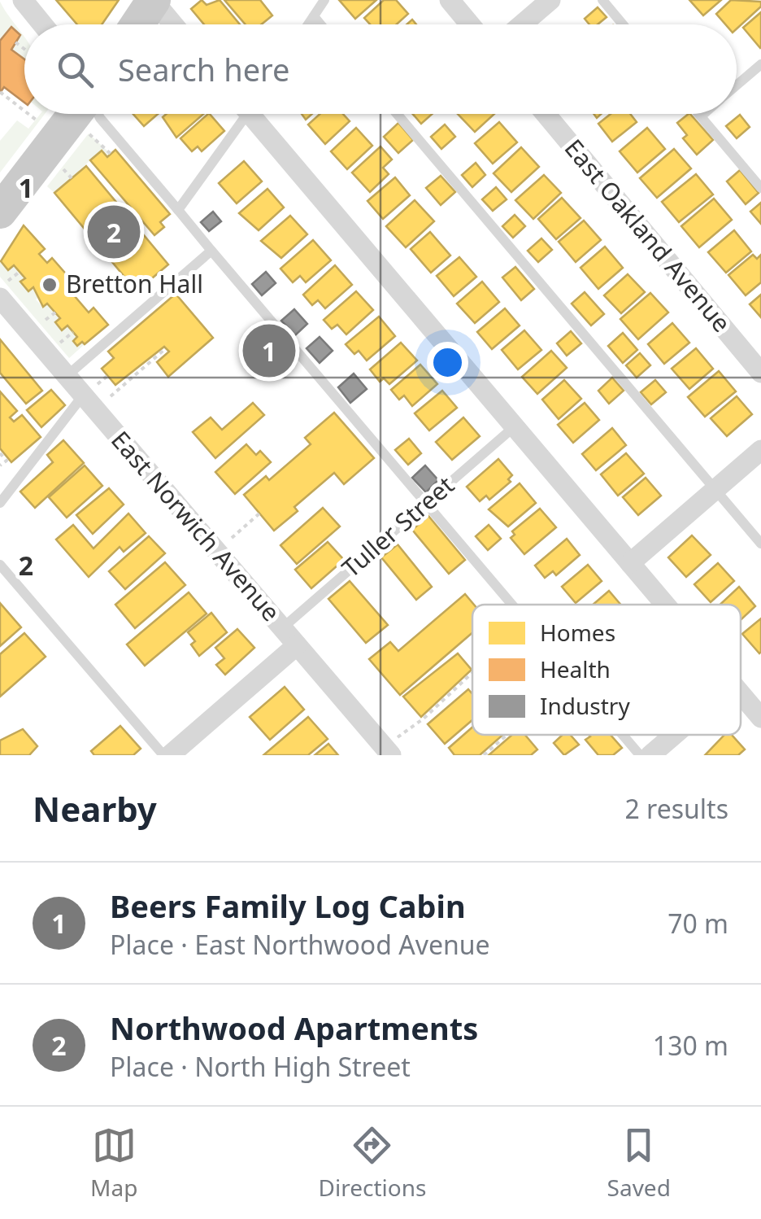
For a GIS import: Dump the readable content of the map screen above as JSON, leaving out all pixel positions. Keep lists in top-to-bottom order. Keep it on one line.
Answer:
{"streets":{"street":["East Oakland Avenue","East Norwich Avenue"],"lane":["Tuller Street"]},"crossings":[["East Norwich Avenue","Tuller Street"]],"places":["Bretton Hall"],"legend":["Homes","Health","Industry"],"page":{"search":"Search here","pins":["2","1"],"heading":["Nearby","2 results"],"list":[{"mark":"1","name":"Beers Family Log Cabin","note":"Place · East Northwood Avenue","value":"70 m"},{"mark":"2","name":"Northwood Apartments","note":"Place · North High Street","value":"130 m"}],"nav":["Map","Directions","Saved"]},"grid":{"rows":["1","2"]}}
